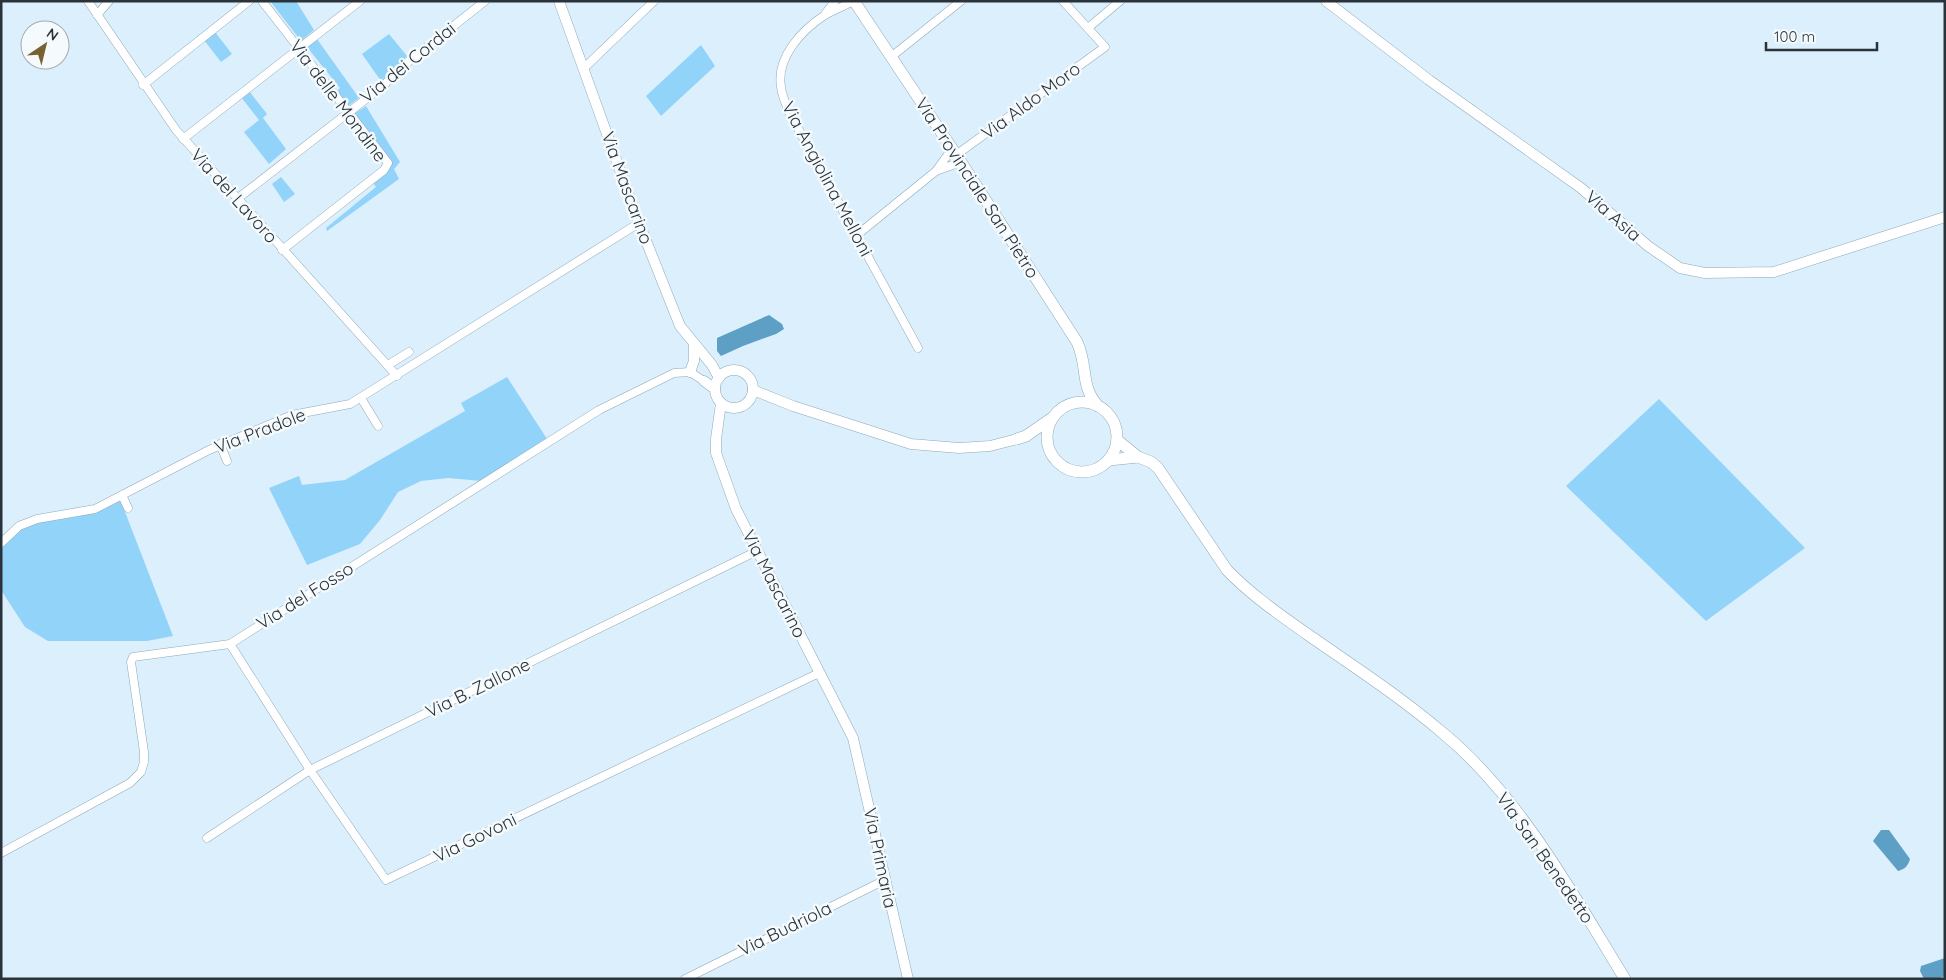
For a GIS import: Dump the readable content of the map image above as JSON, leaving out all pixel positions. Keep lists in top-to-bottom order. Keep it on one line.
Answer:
{"streets":{"main road":["Via Provinciale San Pietro","VIa San Benedetto"],"street":["Via dei Cordai","Via delle Mondine","Via Aldo Moro","Via Angiolina Melloni","Via Mascarino","Via del Lavoro","Via Asia","Via Pradole","Via del Fosso","Via B. Zallone","Via Govoni","Via Primaria","Via Budriola"]},"crossings":[["Via dei Cordai","Via delle Mondine"],["Via dei Cordai","Via del Lavoro"],["Via delle Mondine","Via del Lavoro"],["Via Aldo Moro","Via Provinciale San Pietro"],["Via Angiolina Melloni","Via Provinciale San Pietro"],["Via Mascarino","Via Pradole"],["Via Mascarino","Via B. Zallone"],["Via Mascarino","Via Govoni"],["Via Mascarino","Via Primaria"],["Via del Lavoro","Via Pradole"],["Via del Fosso","Via Govoni"],["Via B. Zallone","Via Govoni"],["Via Primaria","Via Budriola"]],"scale_bar":"100 m","north":"top right"}
